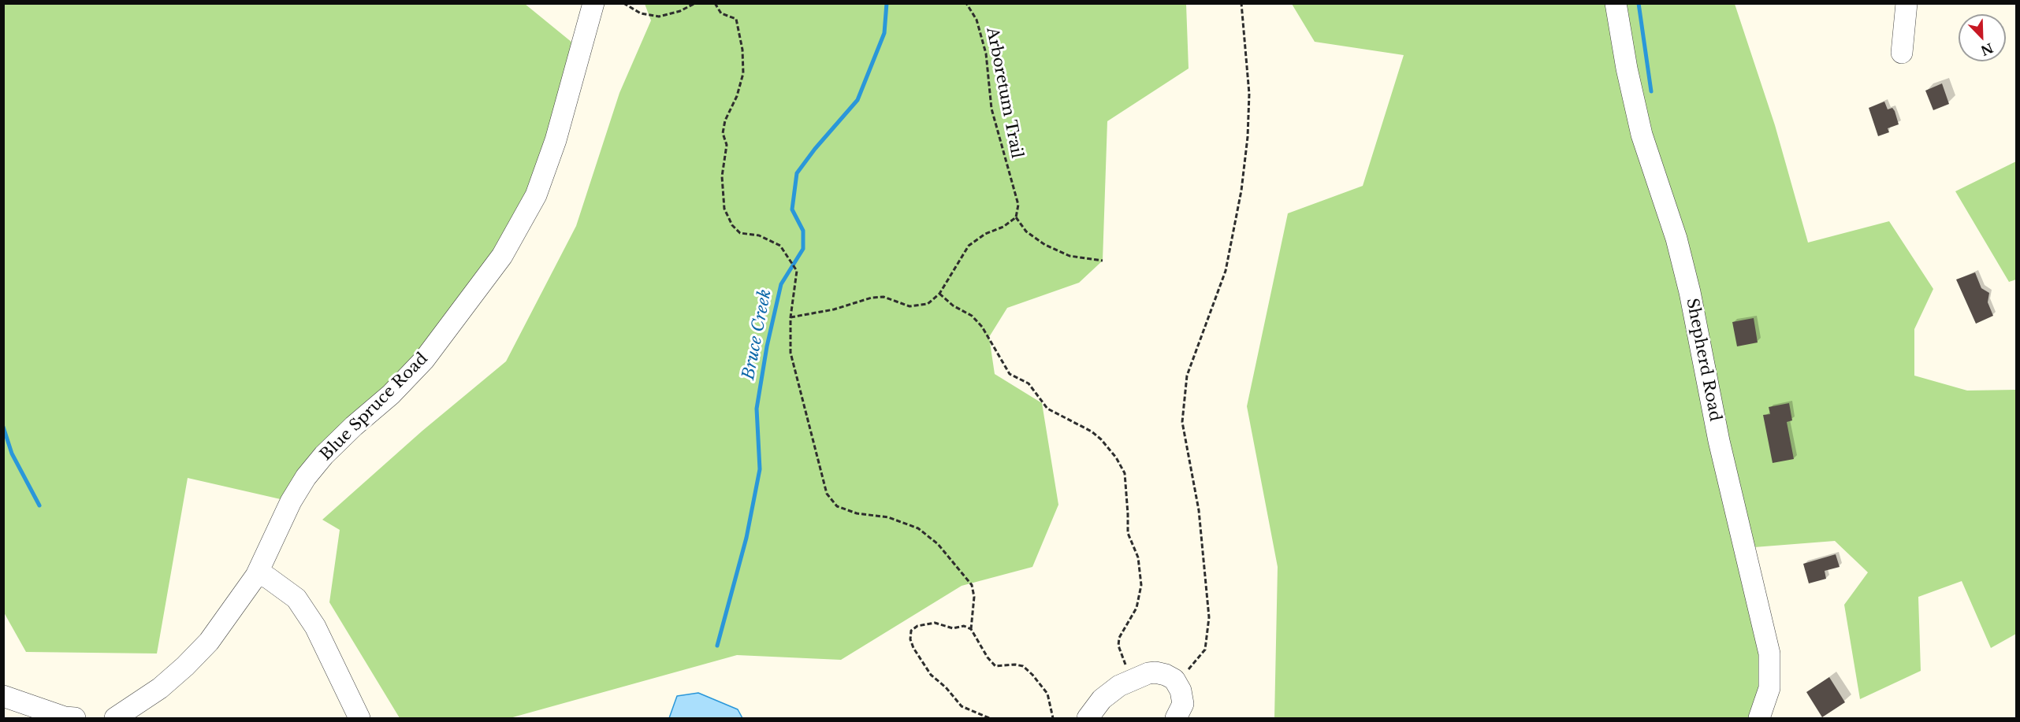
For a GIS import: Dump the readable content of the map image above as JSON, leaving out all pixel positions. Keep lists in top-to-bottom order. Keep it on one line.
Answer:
{"streets":{"street":["Shepherd Road","Blue Spruce Road"],"path":["Arboretum Trail"]},"water":["Bruce Creek"],"north":"bottom right"}
